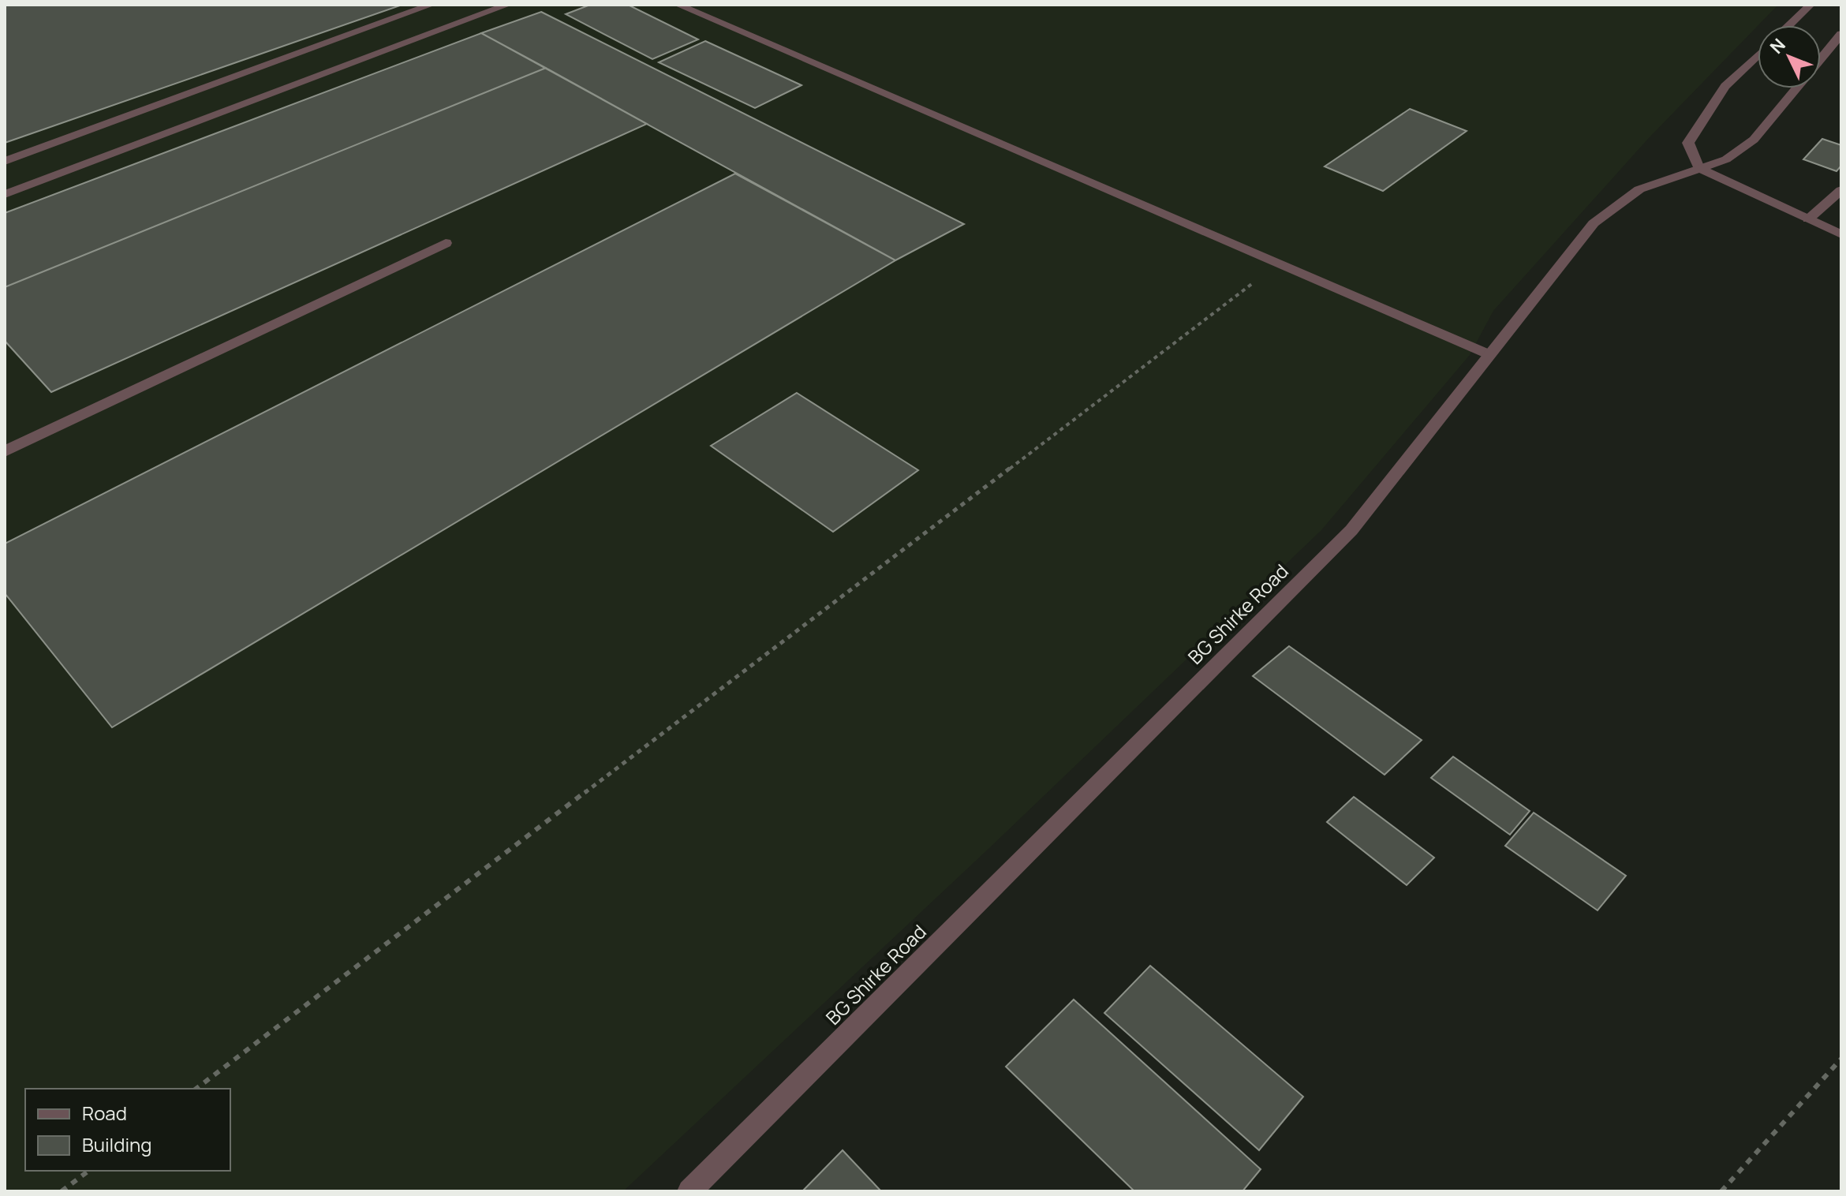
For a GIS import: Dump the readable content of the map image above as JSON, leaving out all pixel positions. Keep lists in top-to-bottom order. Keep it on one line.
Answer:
{"streets":{"street":["BG Shirke Road"]},"legend":["Road","Building"],"north":"top left"}
